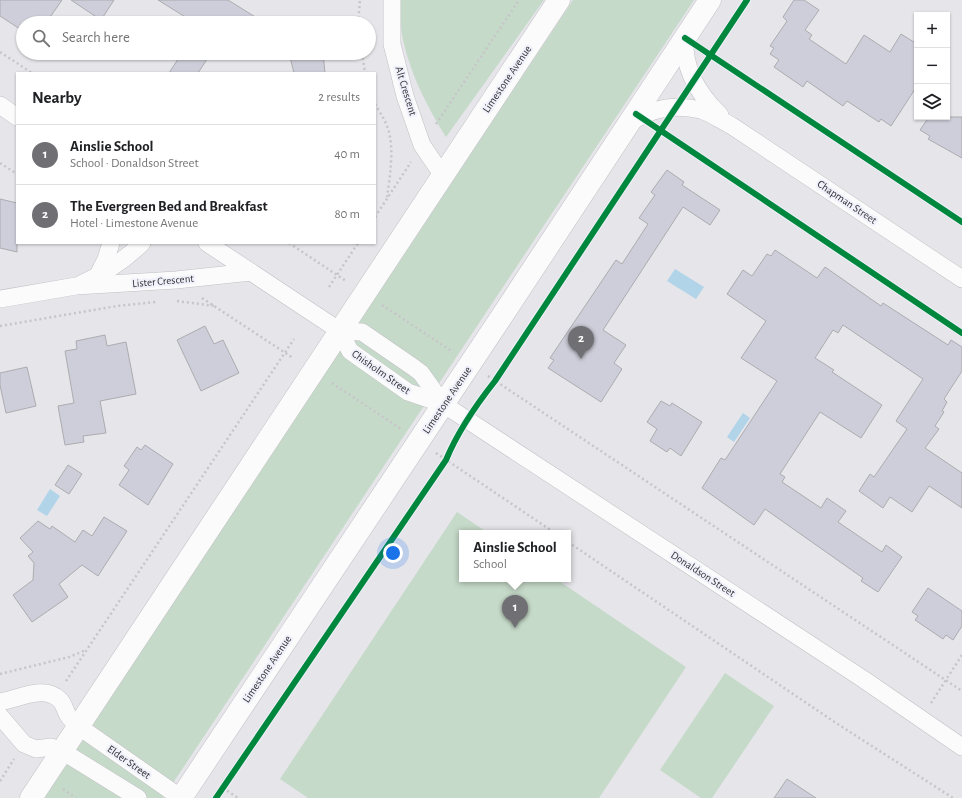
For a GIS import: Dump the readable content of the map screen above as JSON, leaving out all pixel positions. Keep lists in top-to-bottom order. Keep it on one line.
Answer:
{"streets":{"main road":["Limestone Avenue"],"street":["Alt Crescent","Chapman Street","Lister Crescent","Chisholm Street","Donaldson Street","Elder Street"]},"crossings":[["Limestone Avenue","Alt Crescent"],["Limestone Avenue","Chapman Street"],["Limestone Avenue","Chisholm Street"],["Limestone Avenue","Donaldson Street"],["Limestone Avenue","Elder Street"],["Lister Crescent","Chisholm Street"],["Chisholm Street","Donaldson Street"]],"page":{"map_buttons":["+","−"],"search":"Search here","heading":["Nearby","2 results"],"list":[{"mark":"1","name":"Ainslie School","note":"School · Donaldson Street","value":"40 m"},{"mark":"2","name":"The Evergreen Bed and Breakfast","note":"Hotel · Limestone Avenue","value":"80 m"}],"pins":["2","1"],"popup":["Ainslie School","School"]}}
